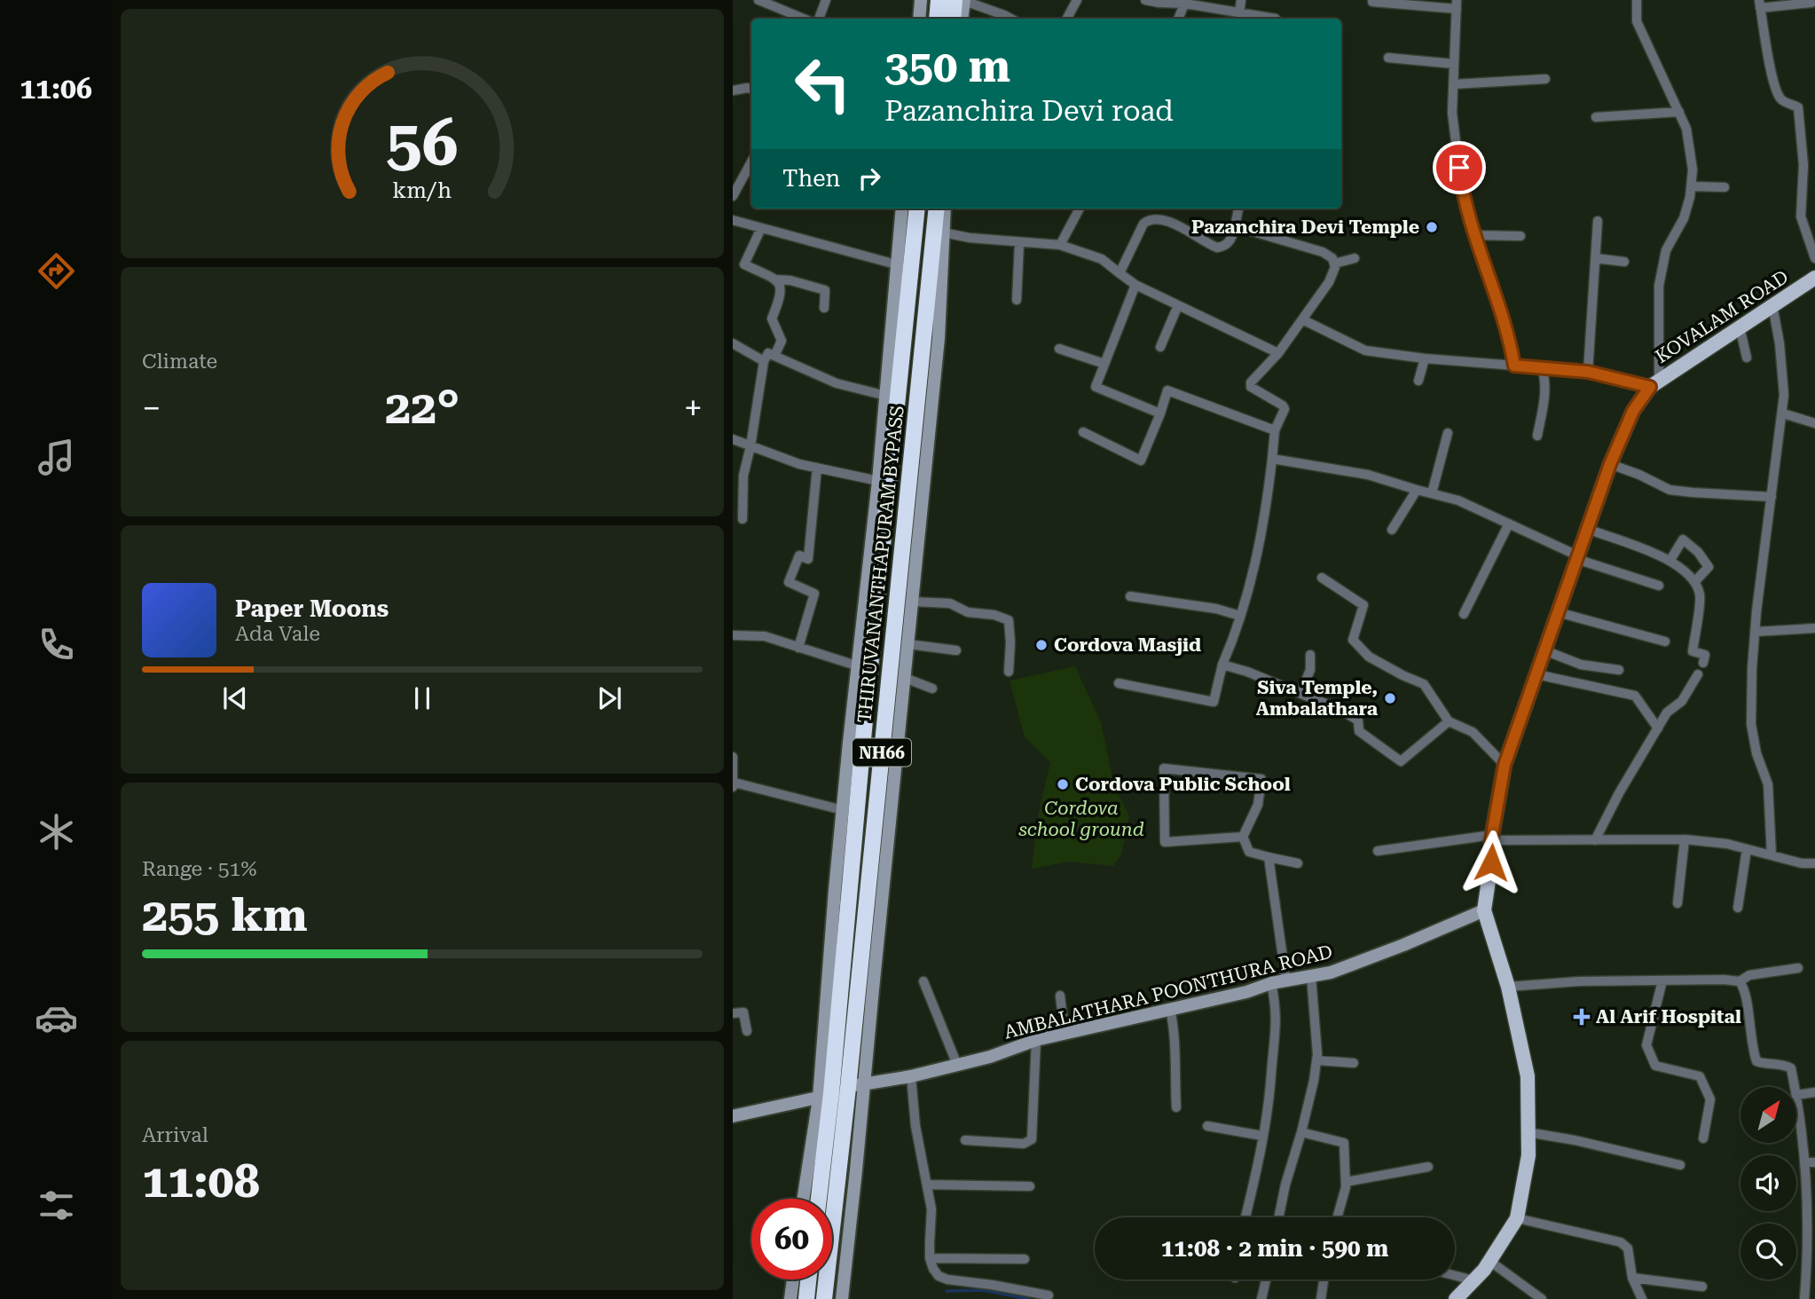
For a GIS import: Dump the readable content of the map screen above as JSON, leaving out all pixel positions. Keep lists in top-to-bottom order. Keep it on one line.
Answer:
{"streets":{"highway":["THIRUVANANTHAPURAM BYPASS","NH66"],"main road":["KOVALAM ROAD"],"street":["AMBALATHARA POONTHURA ROAD"]},"crossings":[["KOVALAM ROAD","AMBALATHARA POONTHURA ROAD"],["THIRUVANANTHAPURAM BYPASS","AMBALATHARA POONTHURA ROAD"]],"parks":["Cordova school ground"],"places":{"other":["Pazanchira Devi Temple","Cordova Masjid","Siva Temple, Ambalathara","Cordova Public School"],"health":["Al Arif Hospital"]},"north":"top right","page":{"tabs":"11:06","turn":["350 m","Pazanchira Devi road"],"then":"Then","tile":["Climate",["Range · 51%","255 km"],["Arrival","11:08"]],"heat":["−","22°","+"],"song":["Paper Moons","Ada Vale"],"limit":"60","trip":"11:08 · 2 min · 590 m","gauge":["56","km/h"]}}
